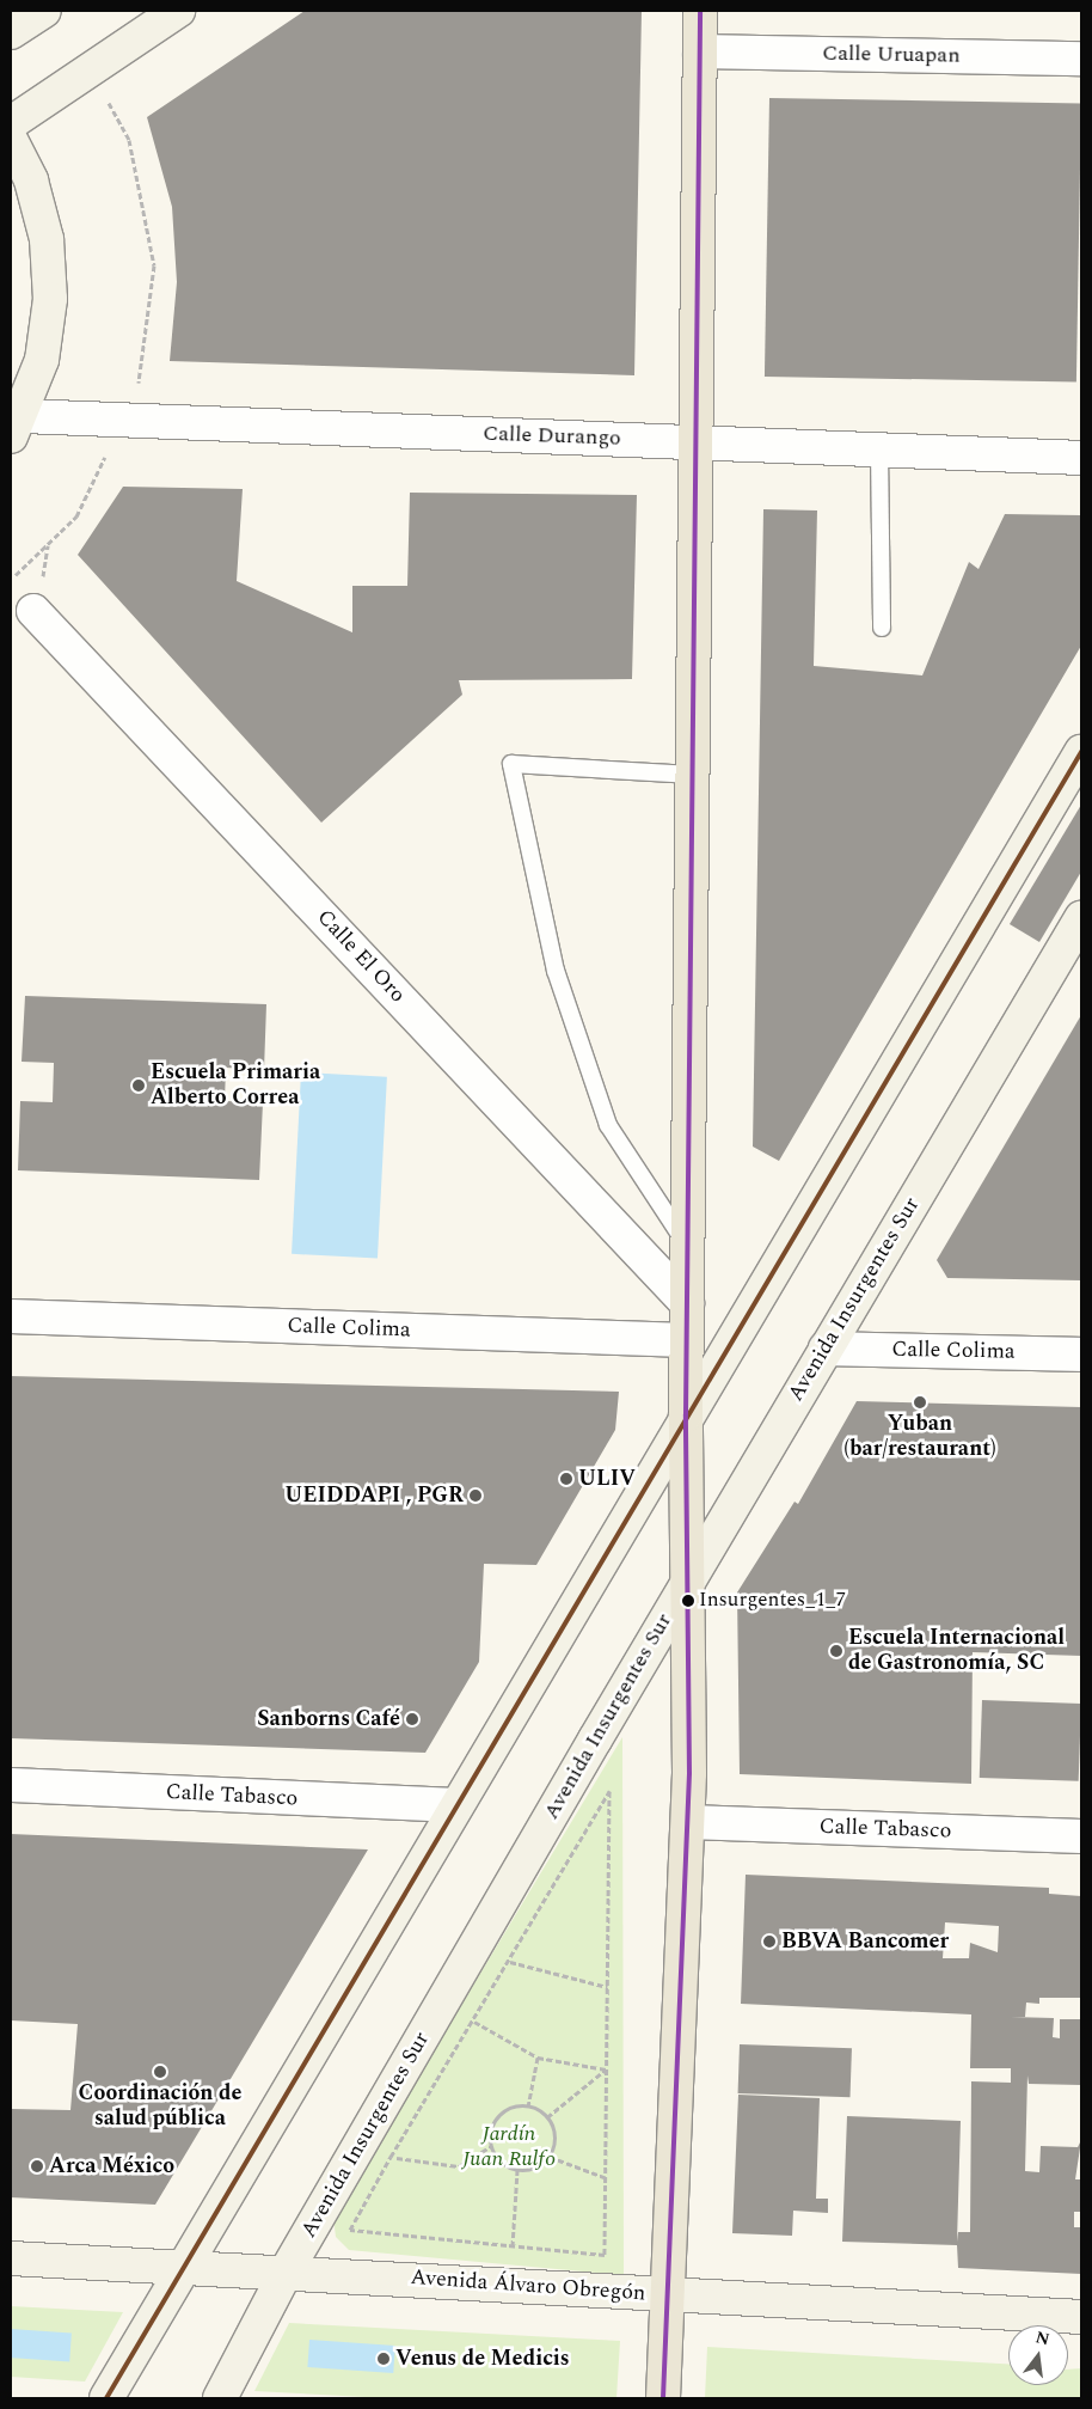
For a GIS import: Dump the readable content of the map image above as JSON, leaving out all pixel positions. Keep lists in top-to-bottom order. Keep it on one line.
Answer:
{"streets":{"main road":["Avenida Insurgentes Sur","Avenida Álvaro Obregón"],"street":["Calle Uruapan","Calle Durango","Calle El Oro","Calle Colima","Calle Tabasco"]},"crossings":[["Avenida Insurgentes Sur","Calle Colima"],["Avenida Insurgentes Sur","Avenida Álvaro Obregón"]],"parks":["Jardín Juan Rulfo"],"places":["Escuela Primaria Alberto Correa","Yuban (bar/restaurant)","ULIV","UEIDDAPI , PGR","Insurgentes_1_7","Escuela Internacional de Gastronomía, SC","Sanborns Café","BBVA Bancomer","Coordinación de salud pública","Arca México","Venus de Medicis"],"north":"top"}
